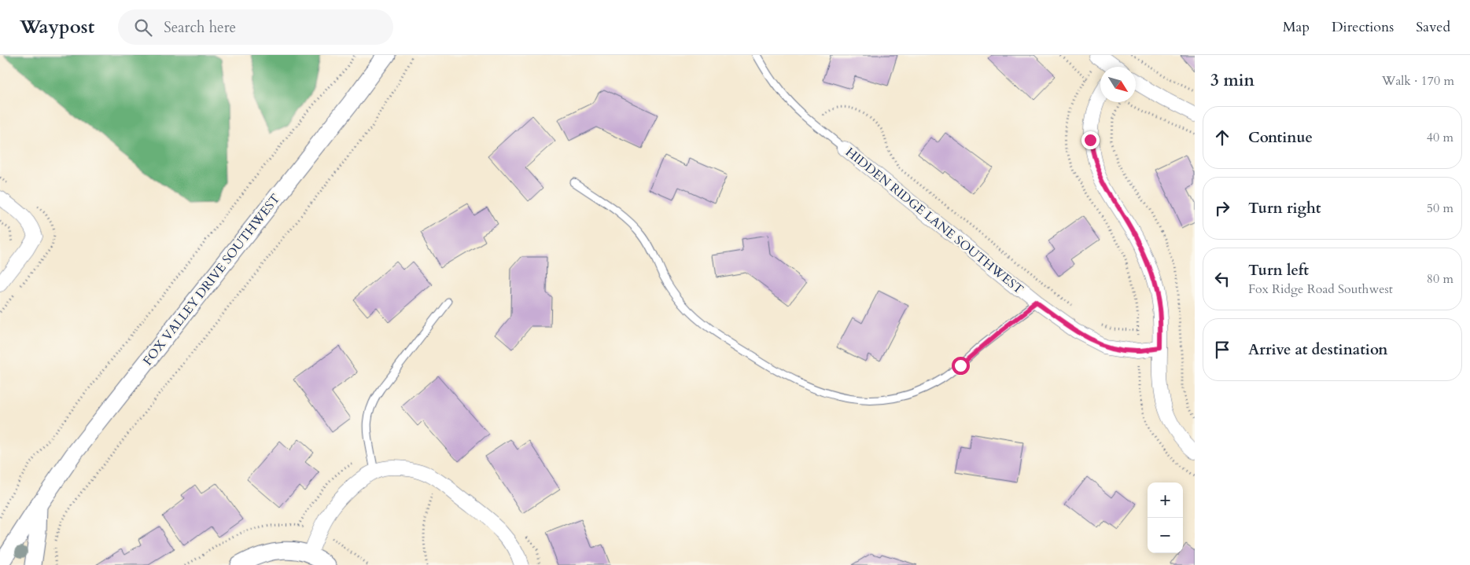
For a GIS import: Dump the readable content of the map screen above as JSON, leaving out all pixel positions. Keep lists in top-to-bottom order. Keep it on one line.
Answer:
{"streets":{"street":["HIDDEN RIDGE LANE SOUTHWEST","FOX VALLEY DRIVE SOUTHWEST"]},"north":"bottom right","page":{"header":"Waypost","search":"Search here","nav":["Map","Directions","Saved"],"heading":["3 min","Walk · 170 m"],"list":[["Continue","40 m"],["Turn right","50 m"],["Turn left","Fox Ridge Road Southwest","80 m"],"Arrive at destination"],"map_buttons":["+","−"]}}
